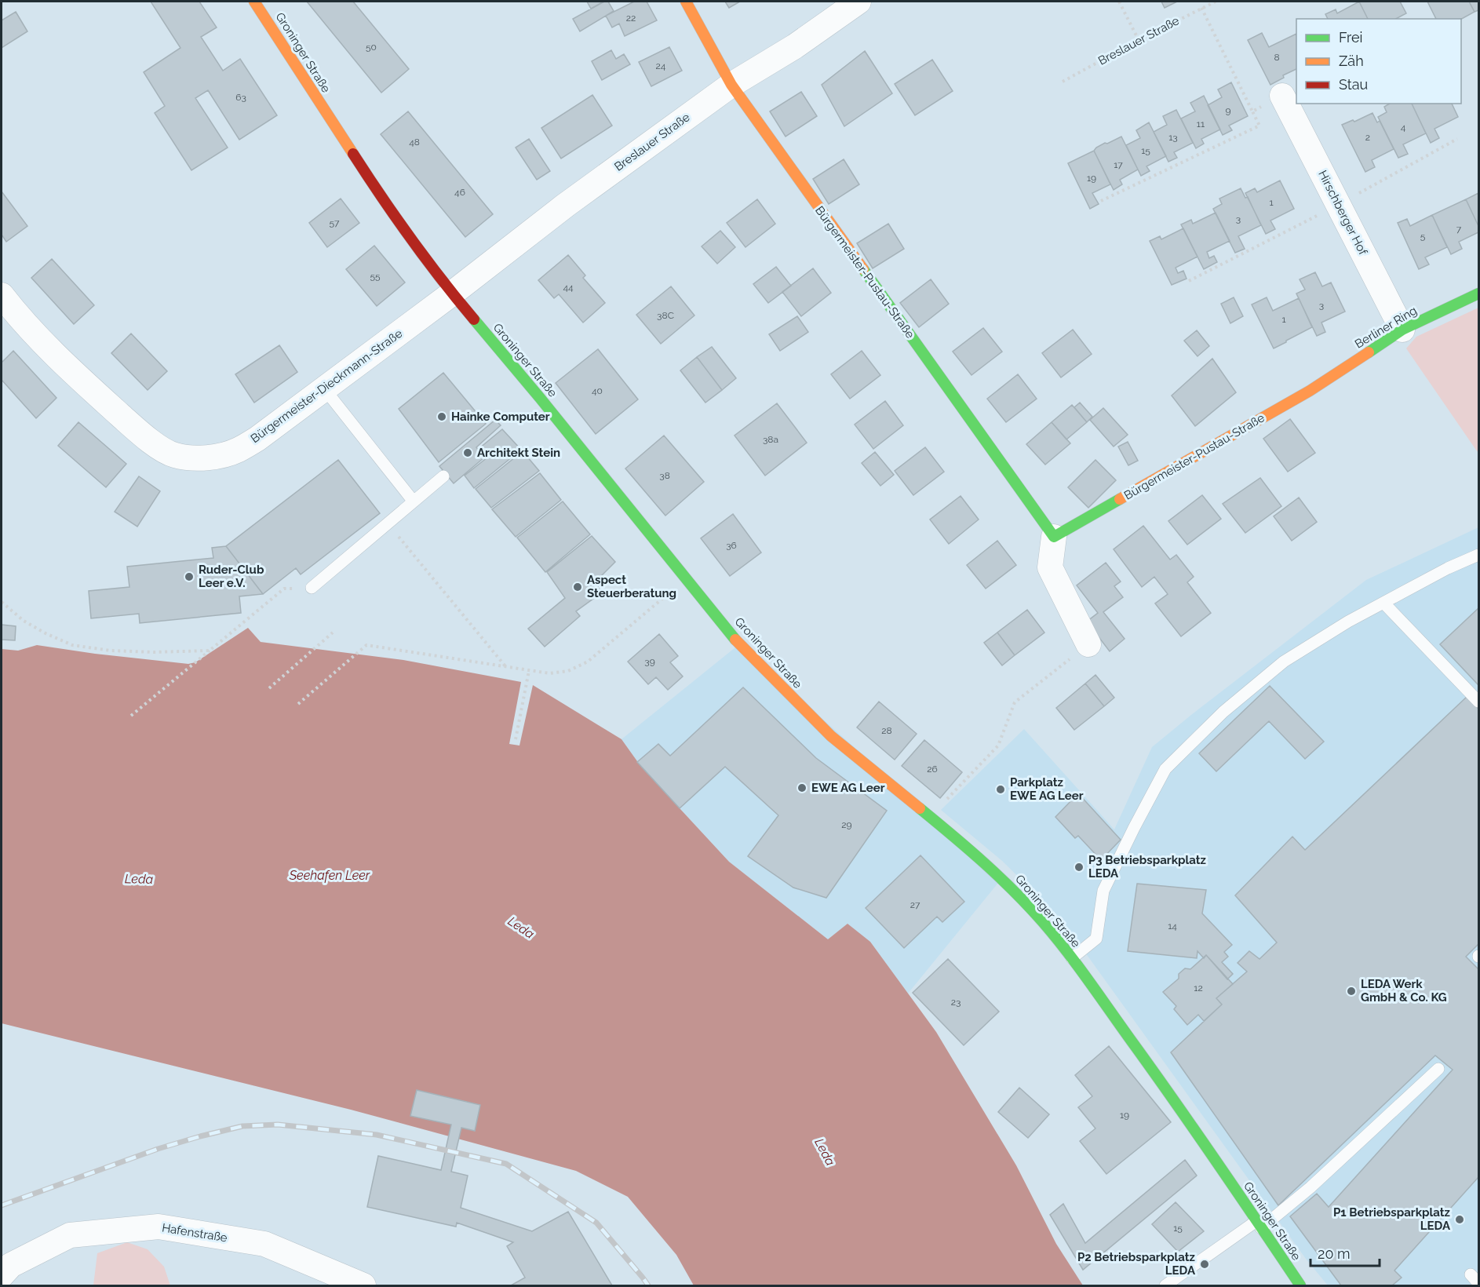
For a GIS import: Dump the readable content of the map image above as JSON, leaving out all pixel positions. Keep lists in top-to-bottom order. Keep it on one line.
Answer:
{"streets":{"street":["Breslauer Straße","Groninger Straße","Hirschberger Hof","Bürgermeister-Pustau-Straße","Berliner Ring","Bürgermeister-Dieckmann-Straße","Hafenstraße"]},"crossings":[["Breslauer Straße","Groninger Straße"],["Breslauer Straße","Bürgermeister-Pustau-Straße"],["Breslauer Straße","Bürgermeister-Dieckmann-Straße"],["Groninger Straße","Bürgermeister-Dieckmann-Straße"],["Hirschberger Hof","Berliner Ring"],["Bürgermeister-Pustau-Straße","Berliner Ring"]],"water":["Seehafen Leer","Leda"],"places":["Hainke Computer","Architekt Stein","Ruder-Club Leer e.V.","Aspect Steuerberatung","EWE AG Leer","Parkplatz EWE AG Leer","P3 Betriebsparkplatz LEDA","LEDA Werk GmbH & Co. KG","P1 Betriebsparkplatz LEDA","P2 Betriebsparkplatz LEDA"],"house_numbers":["22","50","8","24","63","9","11","4","13","2","48","15","17","19","46","1","3","57","7","5","55","44","3","38C","1","40","38a","38","36","39","28","26","29","27","14","12","23","19","15"],"legend":["Frei","Zäh","Stau"],"scale_bar":"20 m"}
